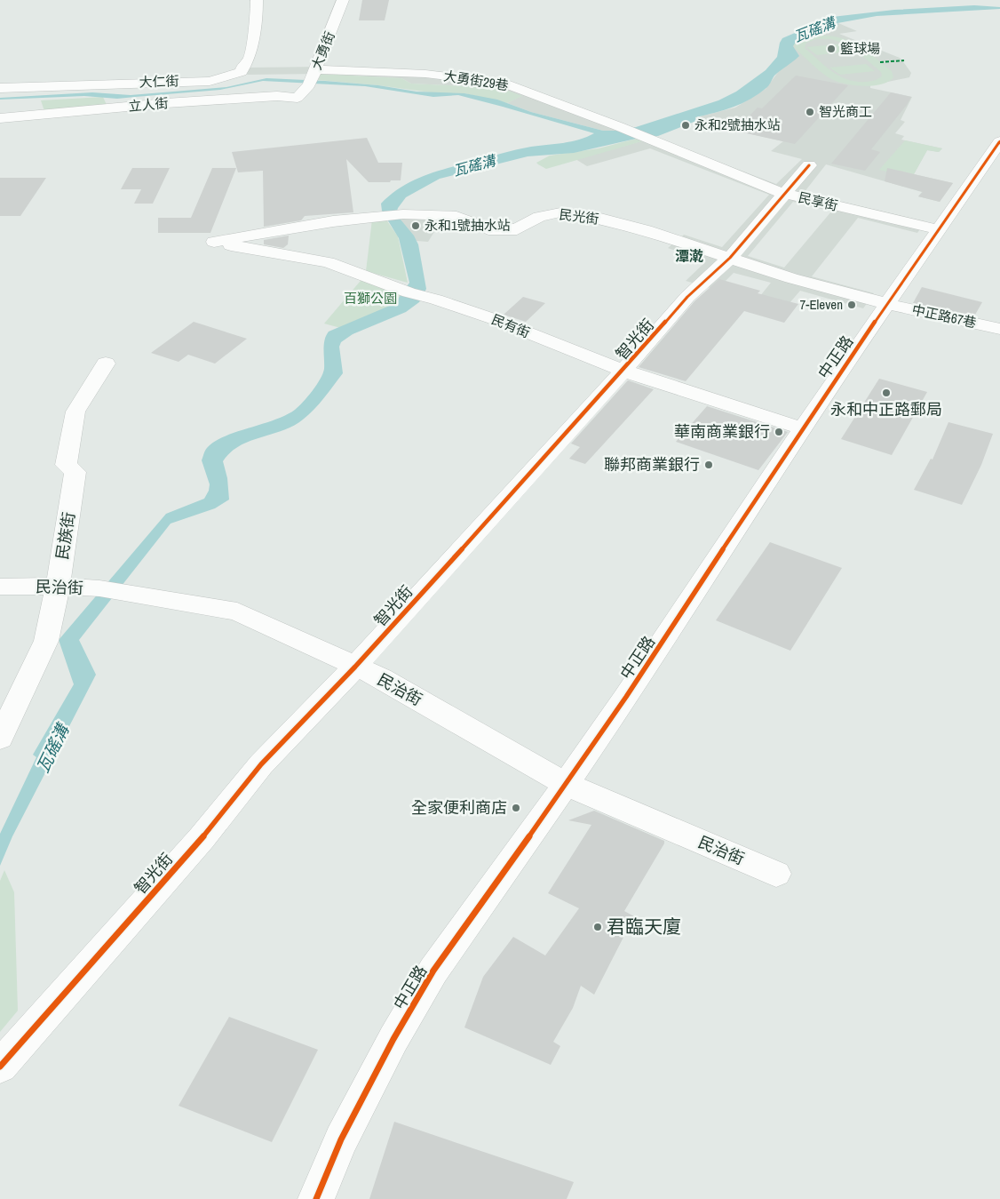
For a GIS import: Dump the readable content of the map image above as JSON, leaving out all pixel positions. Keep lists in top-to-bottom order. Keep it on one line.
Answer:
{"streets":{"street":["大勇街","大勇街29巷","大仁街","立人街","民享街","民光街","中正路67巷","民有街","智光街","中正路","民族街","民治街"]},"crossings":[["大勇街","大勇街29巷"],["大勇街","立人街"],["大勇街29巷","民享街"],["民享街","智光街"],["民享街","中正路"],["民光街","中正路67巷"],["民光街","民有街"],["民光街","智光街"],["民光街","中正路"],["中正路67巷","中正路"],["民有街","智光街"],["民有街","中正路"],["智光街","民治街"],["中正路","民治街"],["民族街","民治街"]],"districts":["潭漧"],"water":["瓦磘溝"],"parks":["百獅公園"],"places":["籃球場","智光商工","永和2號抽水站","永和1號抽水站","7-Eleven","永和中正路郵局","華南商業銀行","聯邦商業銀行","全家便利商店","君臨天廈"]}
